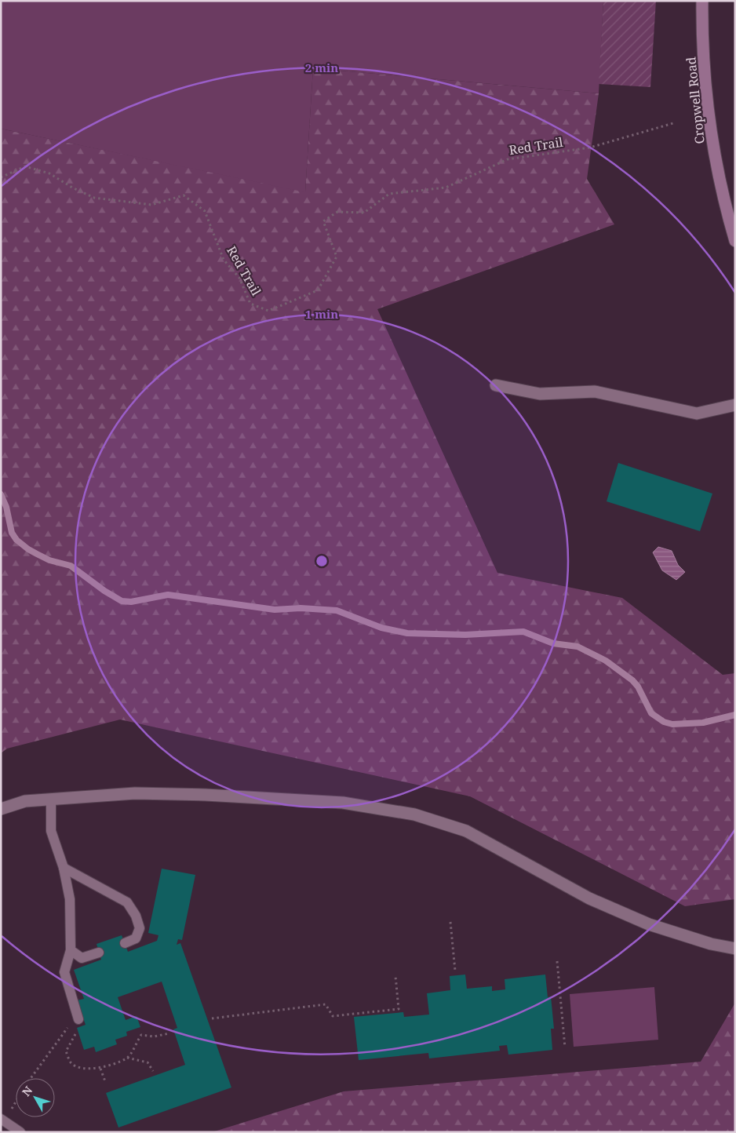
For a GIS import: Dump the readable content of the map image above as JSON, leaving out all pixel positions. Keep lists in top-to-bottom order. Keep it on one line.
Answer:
{"streets":{"street":["Cropwell Road"],"path":["Red Trail"]},"north":"top left","rings":["2 min","1 min"]}
